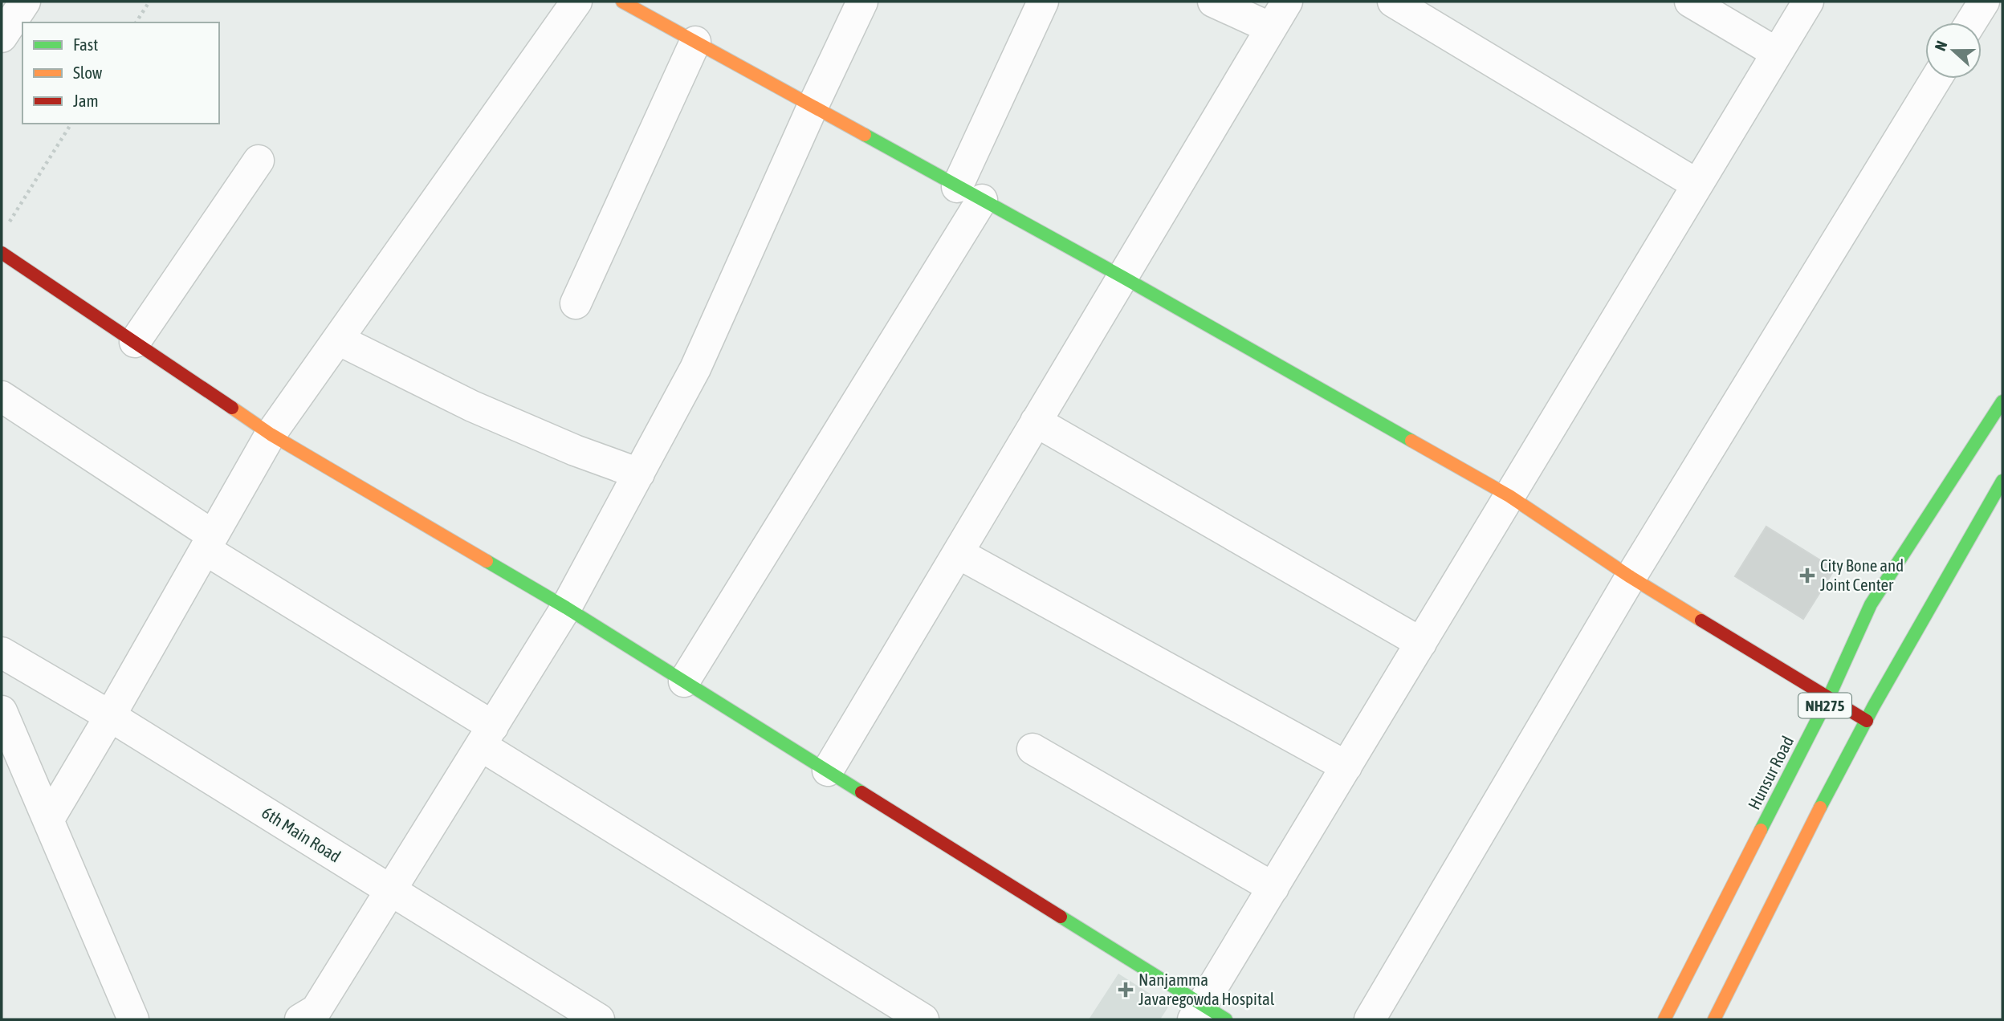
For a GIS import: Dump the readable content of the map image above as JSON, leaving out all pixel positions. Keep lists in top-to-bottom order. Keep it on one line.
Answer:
{"streets":{"street":["NH275","Hunsur Road","6th Main Road"]},"places":{"health":["City Bone and Joint Center","Nanjamma Javaregowda Hospital"]},"legend":["Fast","Slow","Jam"],"north":"left"}
